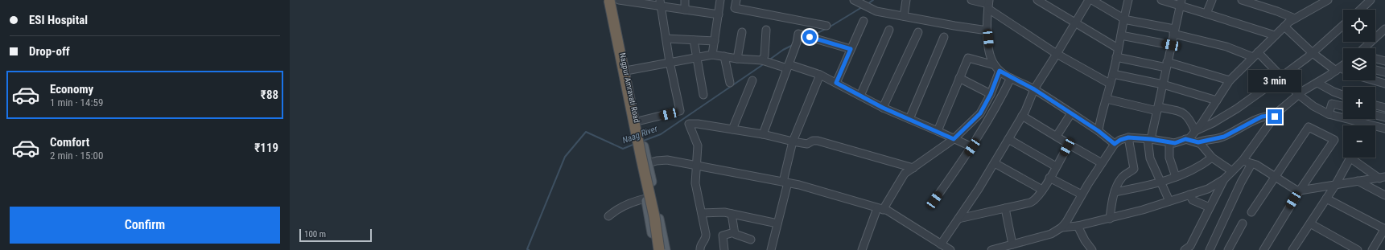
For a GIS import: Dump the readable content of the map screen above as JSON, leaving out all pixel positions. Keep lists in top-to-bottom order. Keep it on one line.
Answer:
{"streets":{"main road":["Nagpur Amravati Road"]},"water":["Naag River"],"scale_bar":"100 m","page":{"banner":["ESI Hospital","Drop-off"],"map_buttons":["+","−"],"bubble":"3 min","list":[{"name":"Economy","note":"1 min · 14:59","value":"₹88"},{"name":"Comfort","note":"2 min · 15:00","value":"₹119"}],"buttons":"Confirm","scale":"100 m"}}
